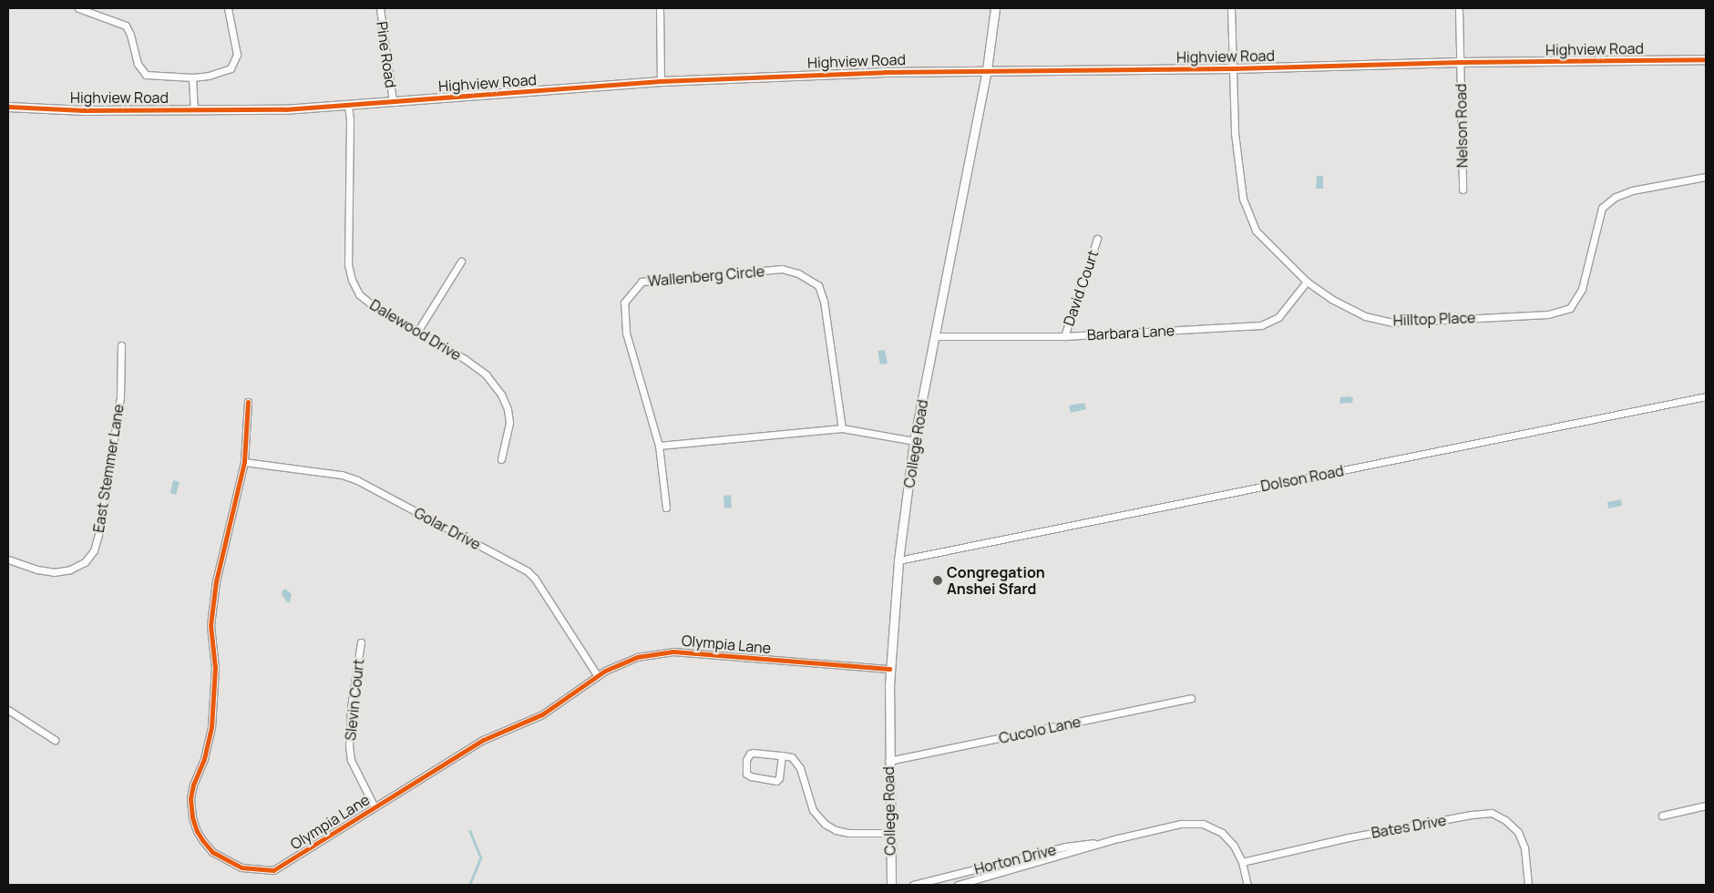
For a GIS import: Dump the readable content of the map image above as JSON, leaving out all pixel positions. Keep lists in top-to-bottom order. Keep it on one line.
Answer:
{"streets":{"street":["Highview Road","Pine Road","Nelson Road","Wallenberg Circle","David Court","Hilltop Place","Dalewood Drive","Barbara Lane","College Road","East Stemmer Lane","Dolson Road","Golar Drive","Olympia Lane","Slevin Court","Cucolo Lane","Bates Drive","Horton Drive"]},"crossings":[["Highview Road","Pine Road"],["Highview Road","Nelson Road"],["Highview Road","Hilltop Place"],["Highview Road","Dalewood Drive"],["Highview Road","College Road"],["David Court","Barbara Lane"],["Hilltop Place","Barbara Lane"],["Barbara Lane","College Road"],["College Road","Dolson Road"],["College Road","Olympia Lane"],["College Road","Cucolo Lane"],["Golar Drive","Olympia Lane"],["Olympia Lane","Slevin Court"],["Bates Drive","Horton Drive"]],"places":["Congregation Anshei Sfard"]}
